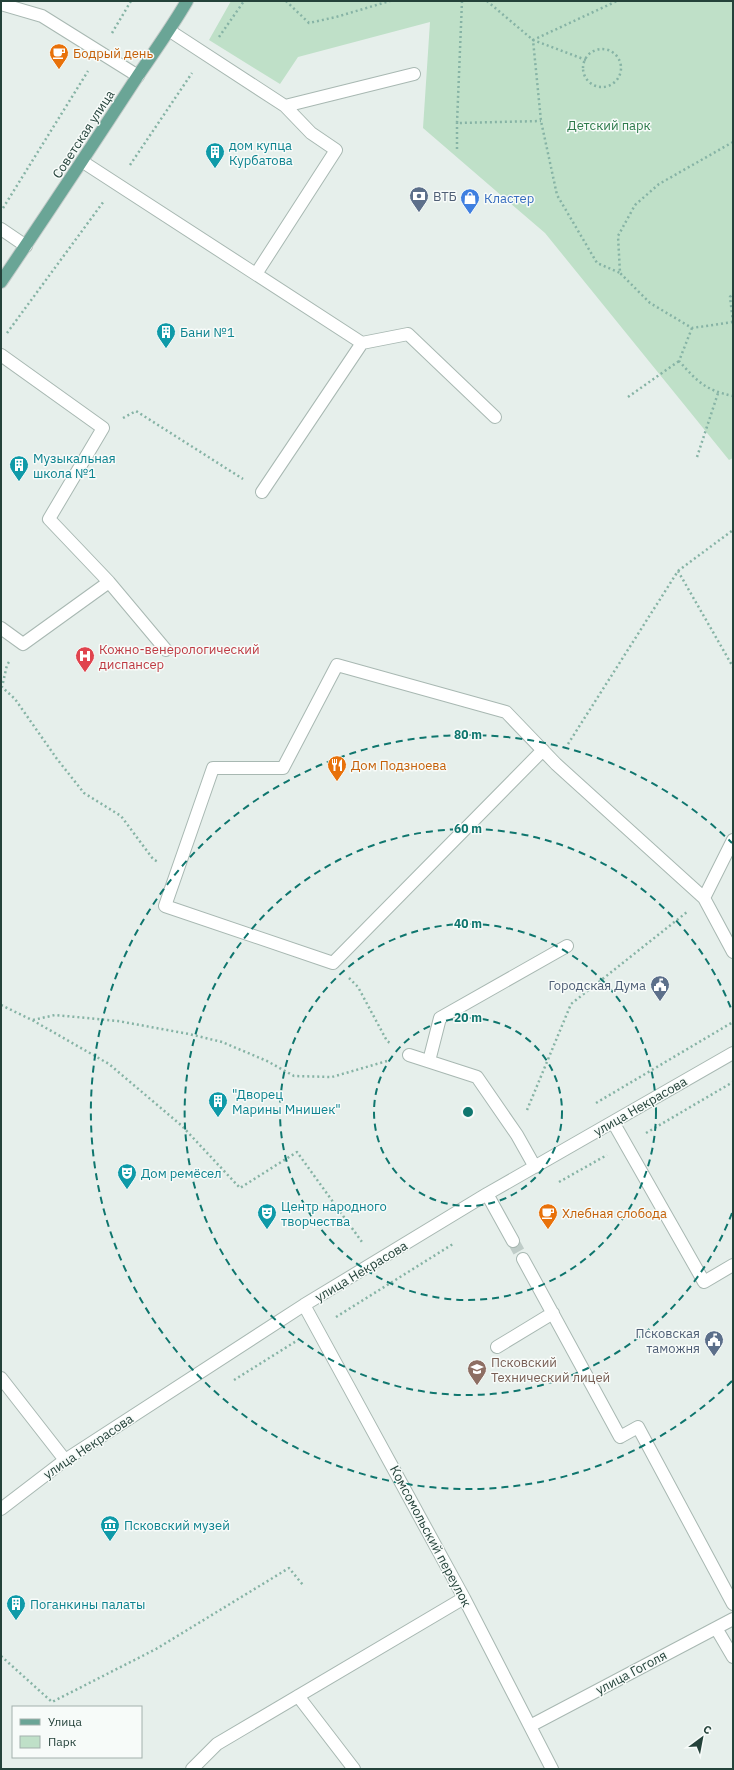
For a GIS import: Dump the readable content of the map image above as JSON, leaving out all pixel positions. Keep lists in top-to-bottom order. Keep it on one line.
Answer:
{"streets":{"main road":["Советская улица"],"street":["улица Некрасова","Комсомольский переулок","улица Гоголя"]},"crossings":[["улица Некрасова","Комсомольский переулок"],["Комсомольский переулок","улица Гоголя"]],"parks":["Детский парк"],"places":{"cafe":["Бодрый день","Хлебная слобода"],"building":["дом купца Курбатова","Бани №1","Музыкальная школа №1","\"Дворец Марины Мнишек\"","Поганкины палаты"],"bank":["ВТБ"],"shop":["Кластер"],"hospital":["Кожно-венерологический диспансер"],"restaurant":["Дом Подзноева"],"public building":["Городская Дума","Псковская таможня"],"theatre":["Дом ремёсел","Центр народного творчества"],"school or university":["Псковский Технический лицей"],"museum":["Псковский музей"]},"legend":["Улица","Парк"],"north":"top right","rings":["80 m","60 m","40 m","20 m"]}
